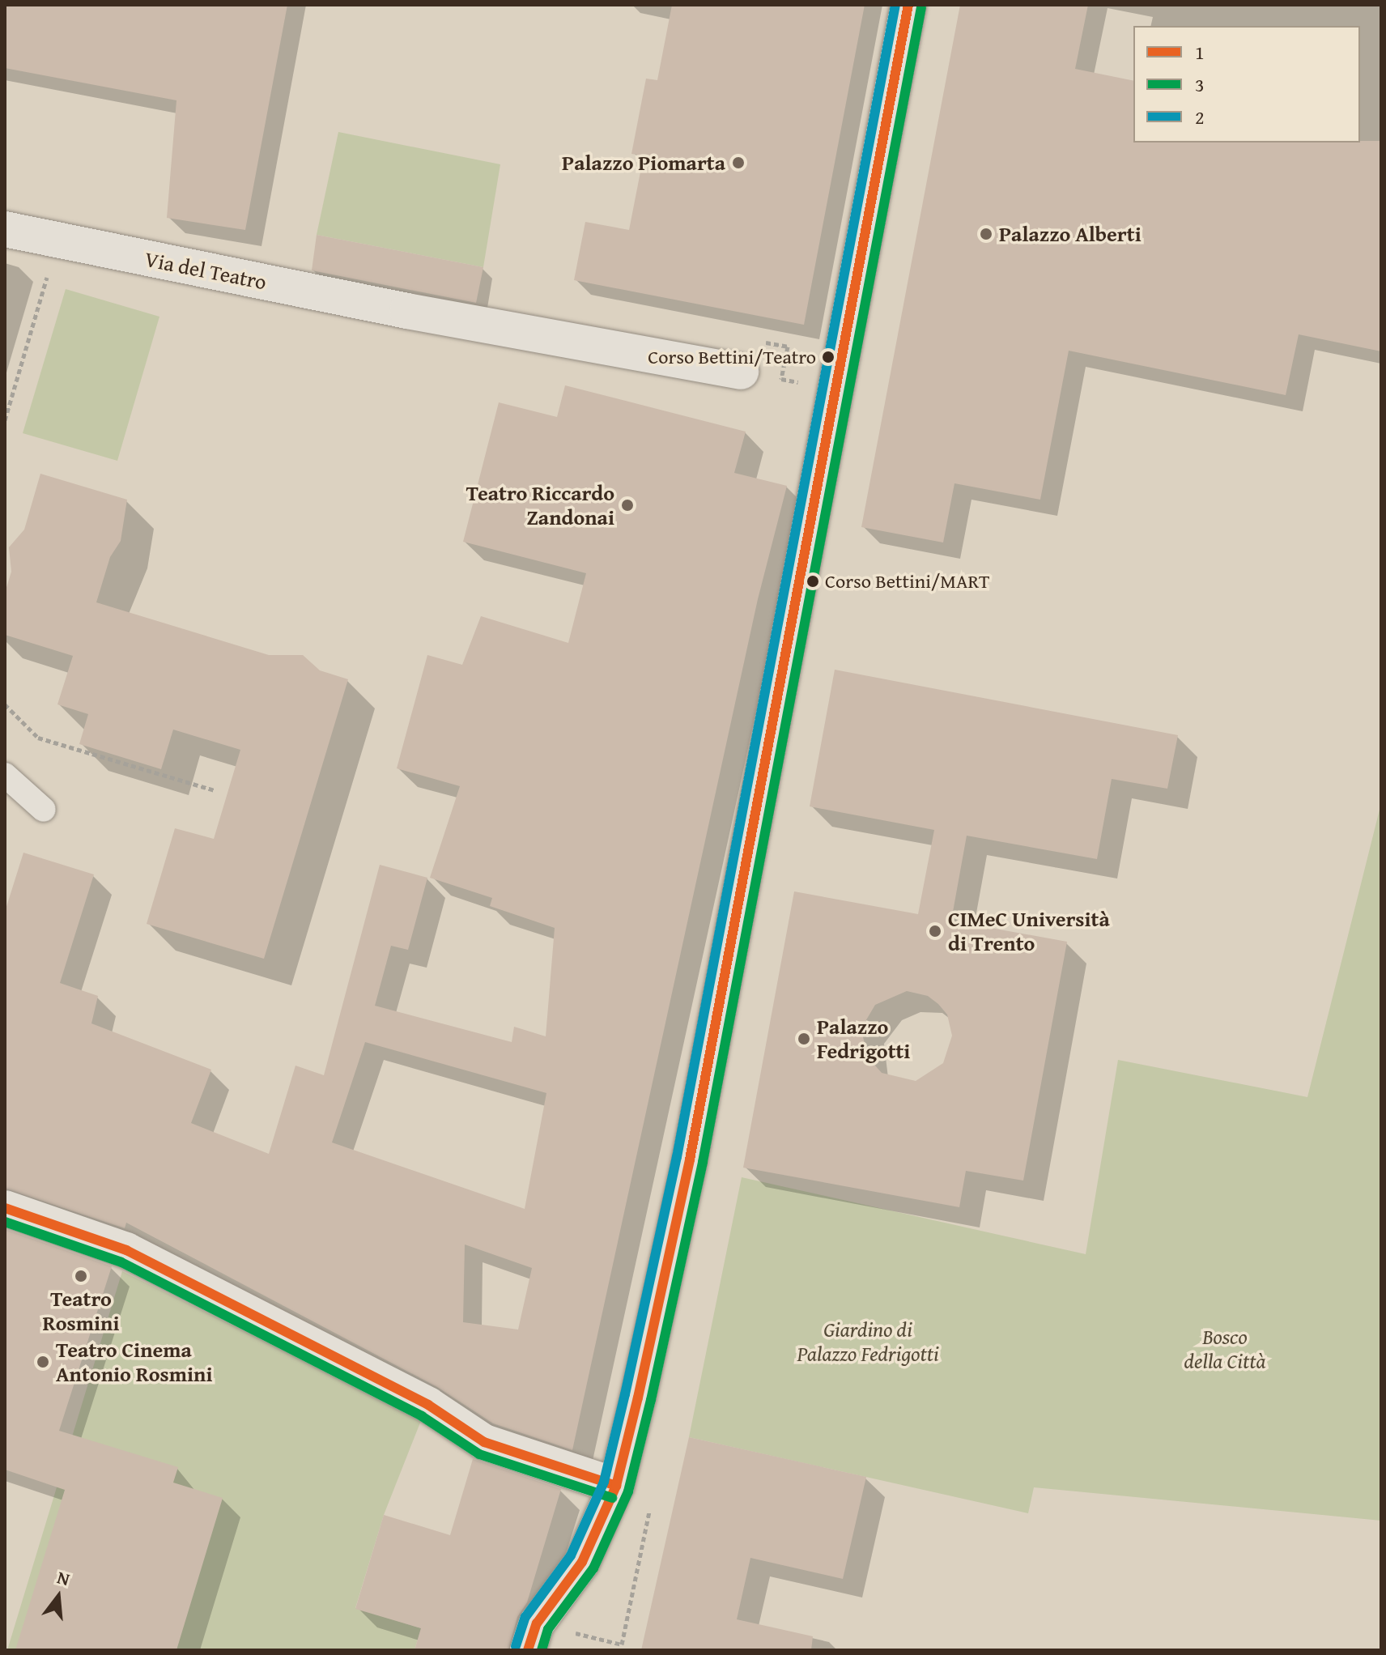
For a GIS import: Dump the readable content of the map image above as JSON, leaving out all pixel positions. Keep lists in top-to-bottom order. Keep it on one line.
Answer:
{"streets":{"street":["Via del Teatro"]},"parks":["Giardino di Palazzo Fedrigotti","Bosco della Città"],"places":["Palazzo Piomarta","Palazzo Alberti","Corso Bettini/Teatro","Teatro Riccardo Zandonai","Corso Bettini/MART","CIMeC Università di Trento","Palazzo Fedrigotti","Teatro Rosmini","Teatro Cinema Antonio Rosmini"],"lines":["transit line 1","transit line 2","transit line 3"],"legend":["1","3","2"],"north":"top"}
